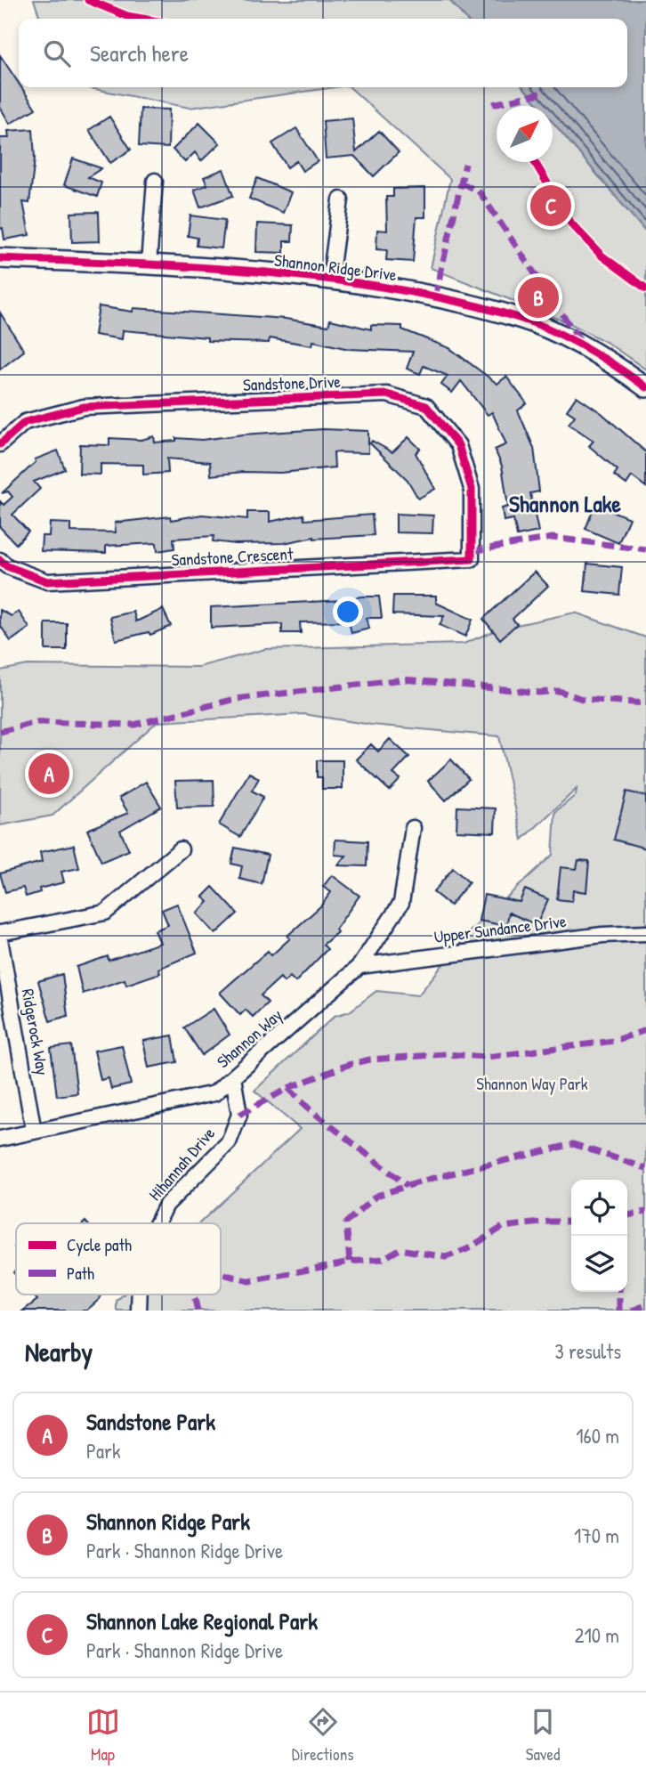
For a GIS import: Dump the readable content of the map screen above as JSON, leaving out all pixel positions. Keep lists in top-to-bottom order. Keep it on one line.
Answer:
{"streets":{"street":["Shannon Ridge Drive","Sandstone Drive","Sandstone Crescent","Upper Sundance Drive","Ridgerock Way","Shannon Way","Hihannah Drive"]},"crossings":[["Sandstone Drive","Sandstone Crescent"],["Upper Sundance Drive","Shannon Way"],["Ridgerock Way","Shannon Way"],["Shannon Way","Hihannah Drive"]],"districts":["Shannon Lake"],"parks":["Shannon Way Park"],"legend":["Cycle path","Path"],"north":"top right","page":{"search":"Search here","pins":["C","B","A"],"heading":["Nearby","3 results"],"list":[{"mark":"A","name":"Sandstone Park","note":"Park","value":"160 m"},{"mark":"B","name":"Shannon Ridge Park","note":"Park · Shannon Ridge Drive","value":"170 m"},{"mark":"C","name":"Shannon Lake Regional Park","note":"Park · Shannon Ridge Drive","value":"210 m"}],"nav":["Map","Directions","Saved"]}}
